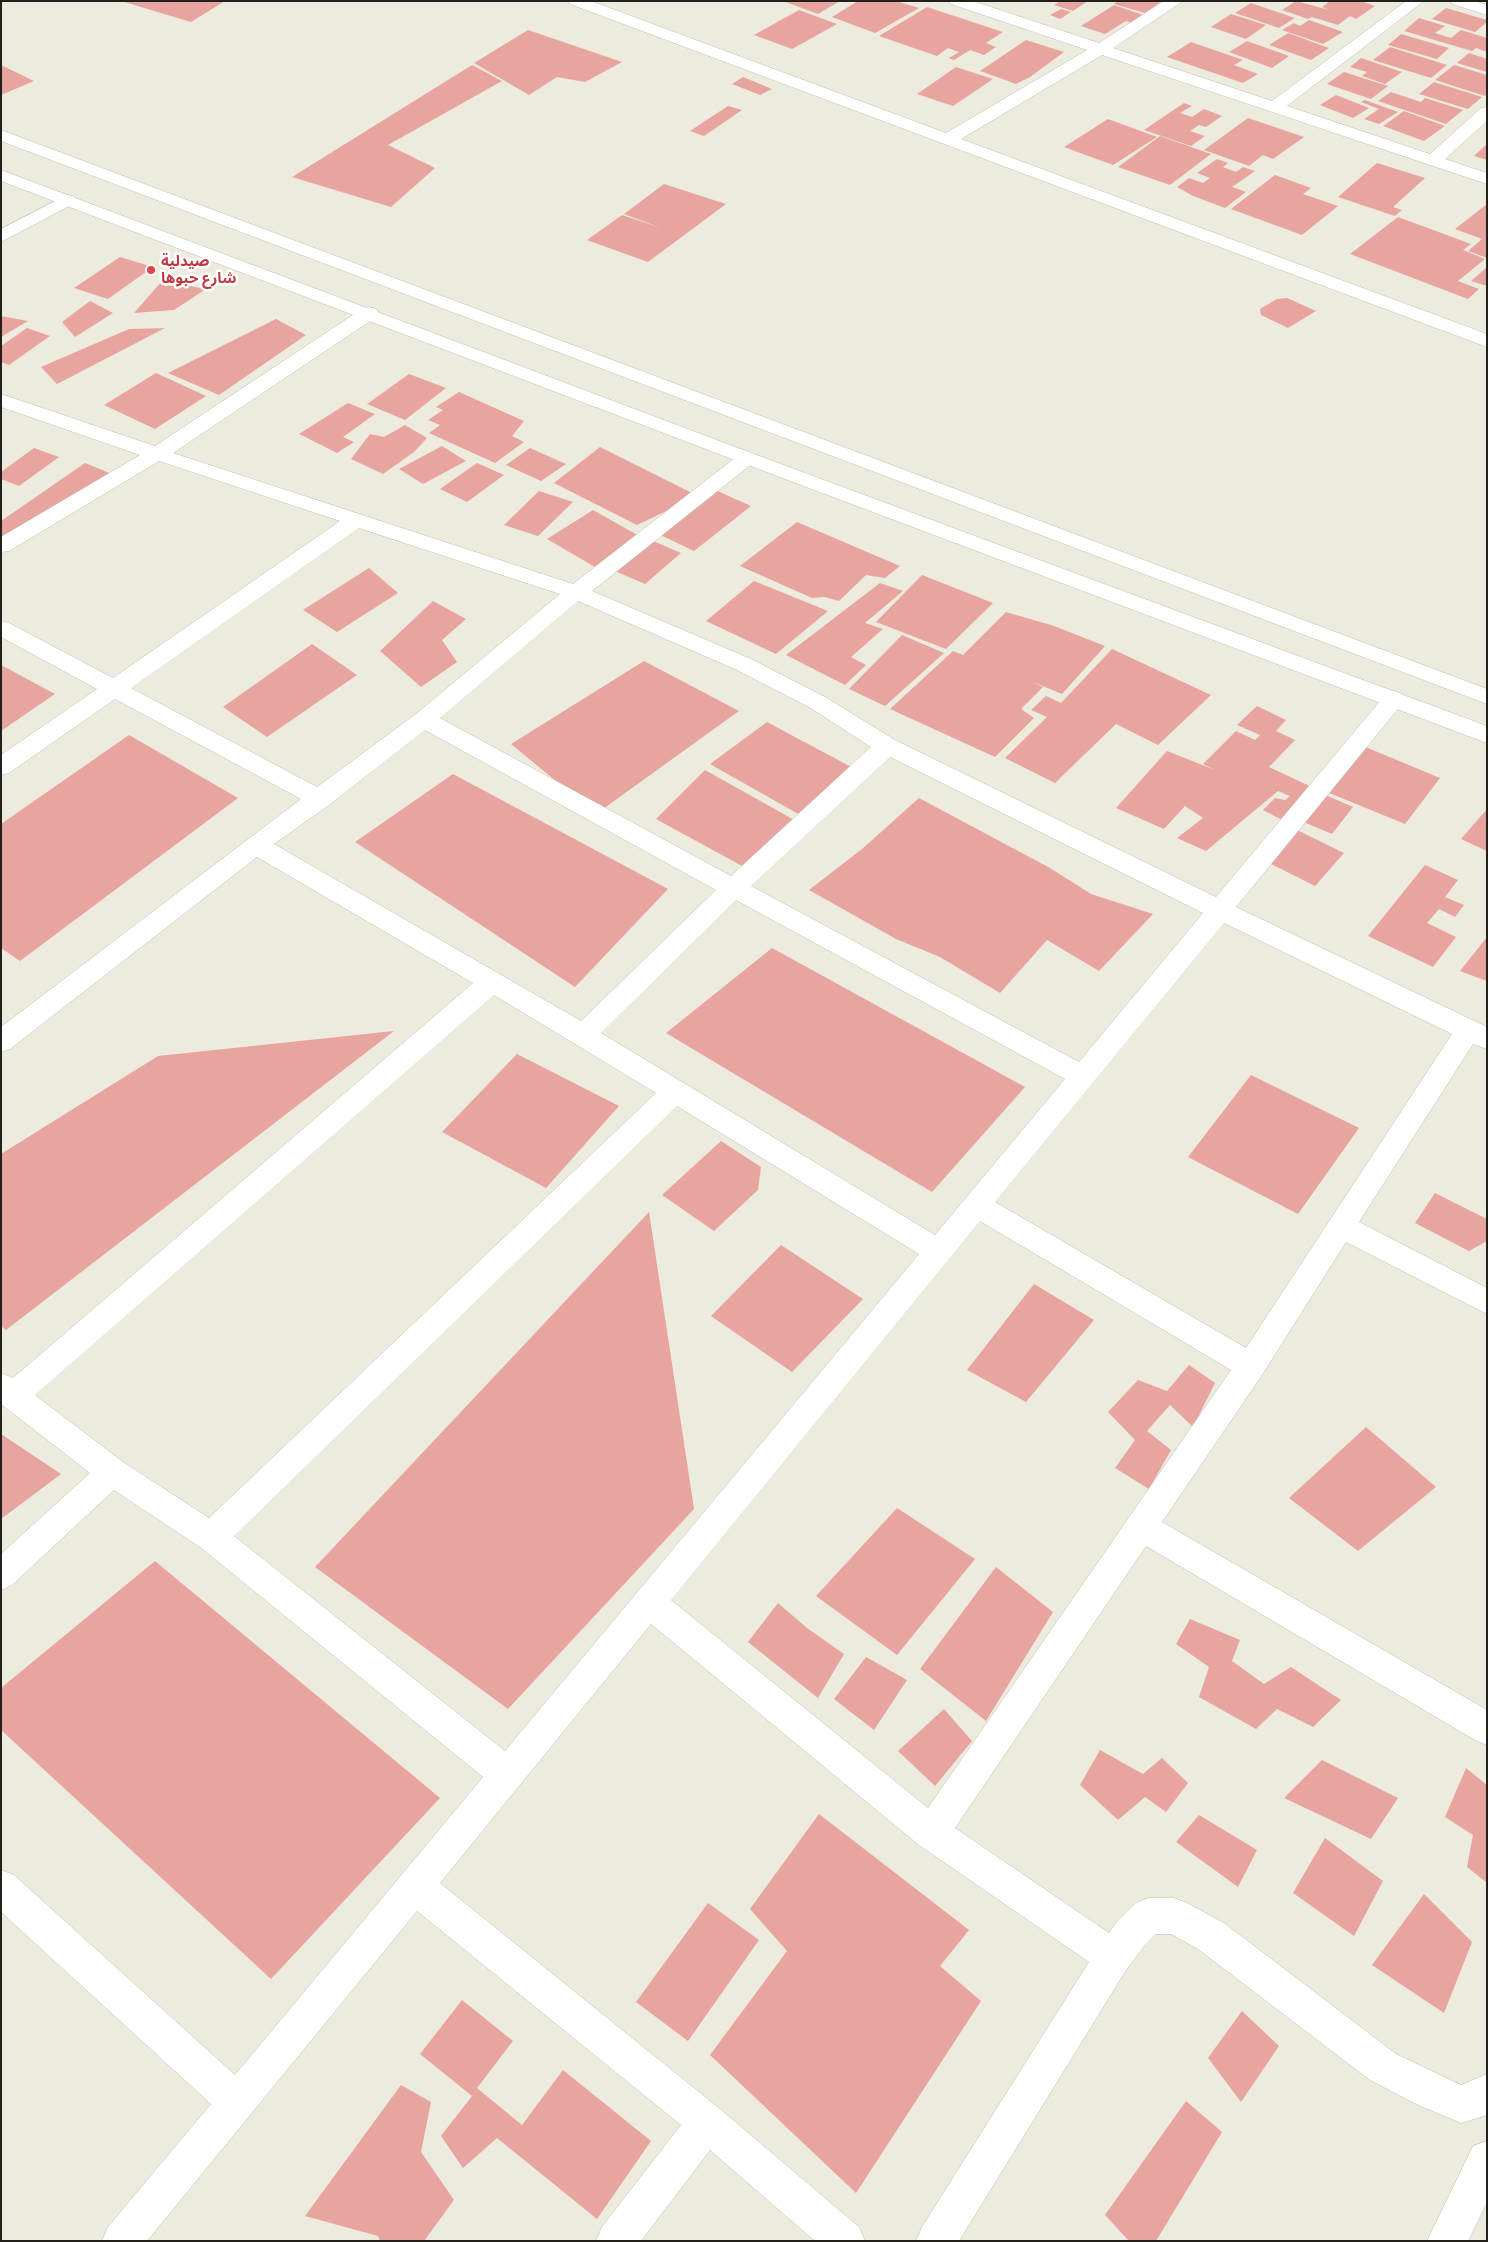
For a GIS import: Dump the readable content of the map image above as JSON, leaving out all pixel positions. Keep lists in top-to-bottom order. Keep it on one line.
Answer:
{"places":["صيدلية شارع حبوها"]}
